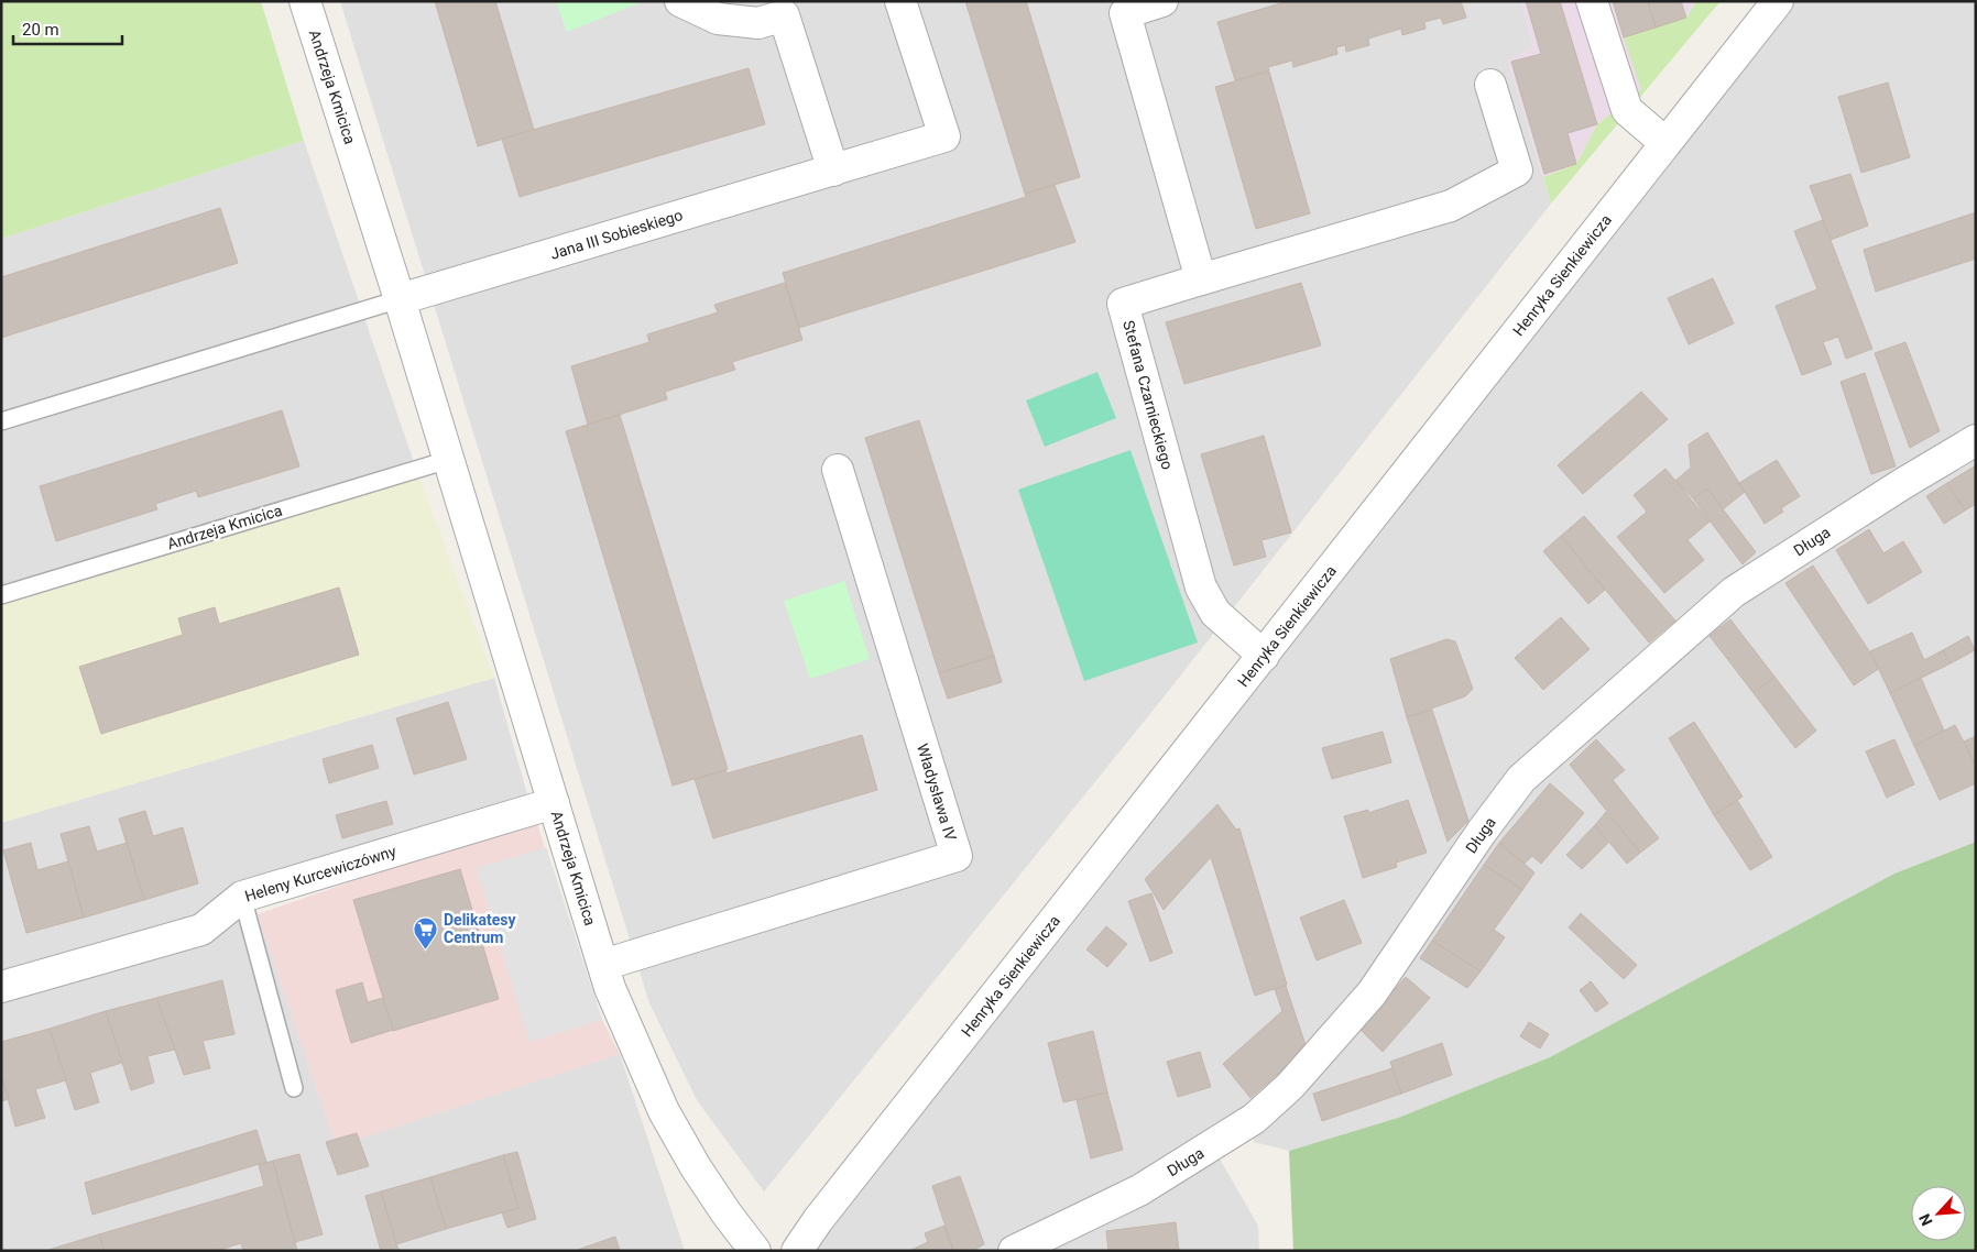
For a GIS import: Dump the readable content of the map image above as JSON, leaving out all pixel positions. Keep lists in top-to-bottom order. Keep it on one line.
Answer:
{"streets":{"street":["Andrzeja Kmicica","Jana III Sobieskiego","Henryka Sienkiewicza","Stefana Czarnieckiego","Długa","Władysława IV","Heleny Kurcewiczówny"]},"crossings":[["Andrzeja Kmicica","Jana III Sobieskiego"],["Andrzeja Kmicica","Władysława IV"],["Andrzeja Kmicica","Heleny Kurcewiczówny"],["Henryka Sienkiewicza","Stefana Czarnieckiego"]],"places":{"supermarket":["Delikatesy Centrum"]},"scale_bar":"20 m","north":"bottom left"}
